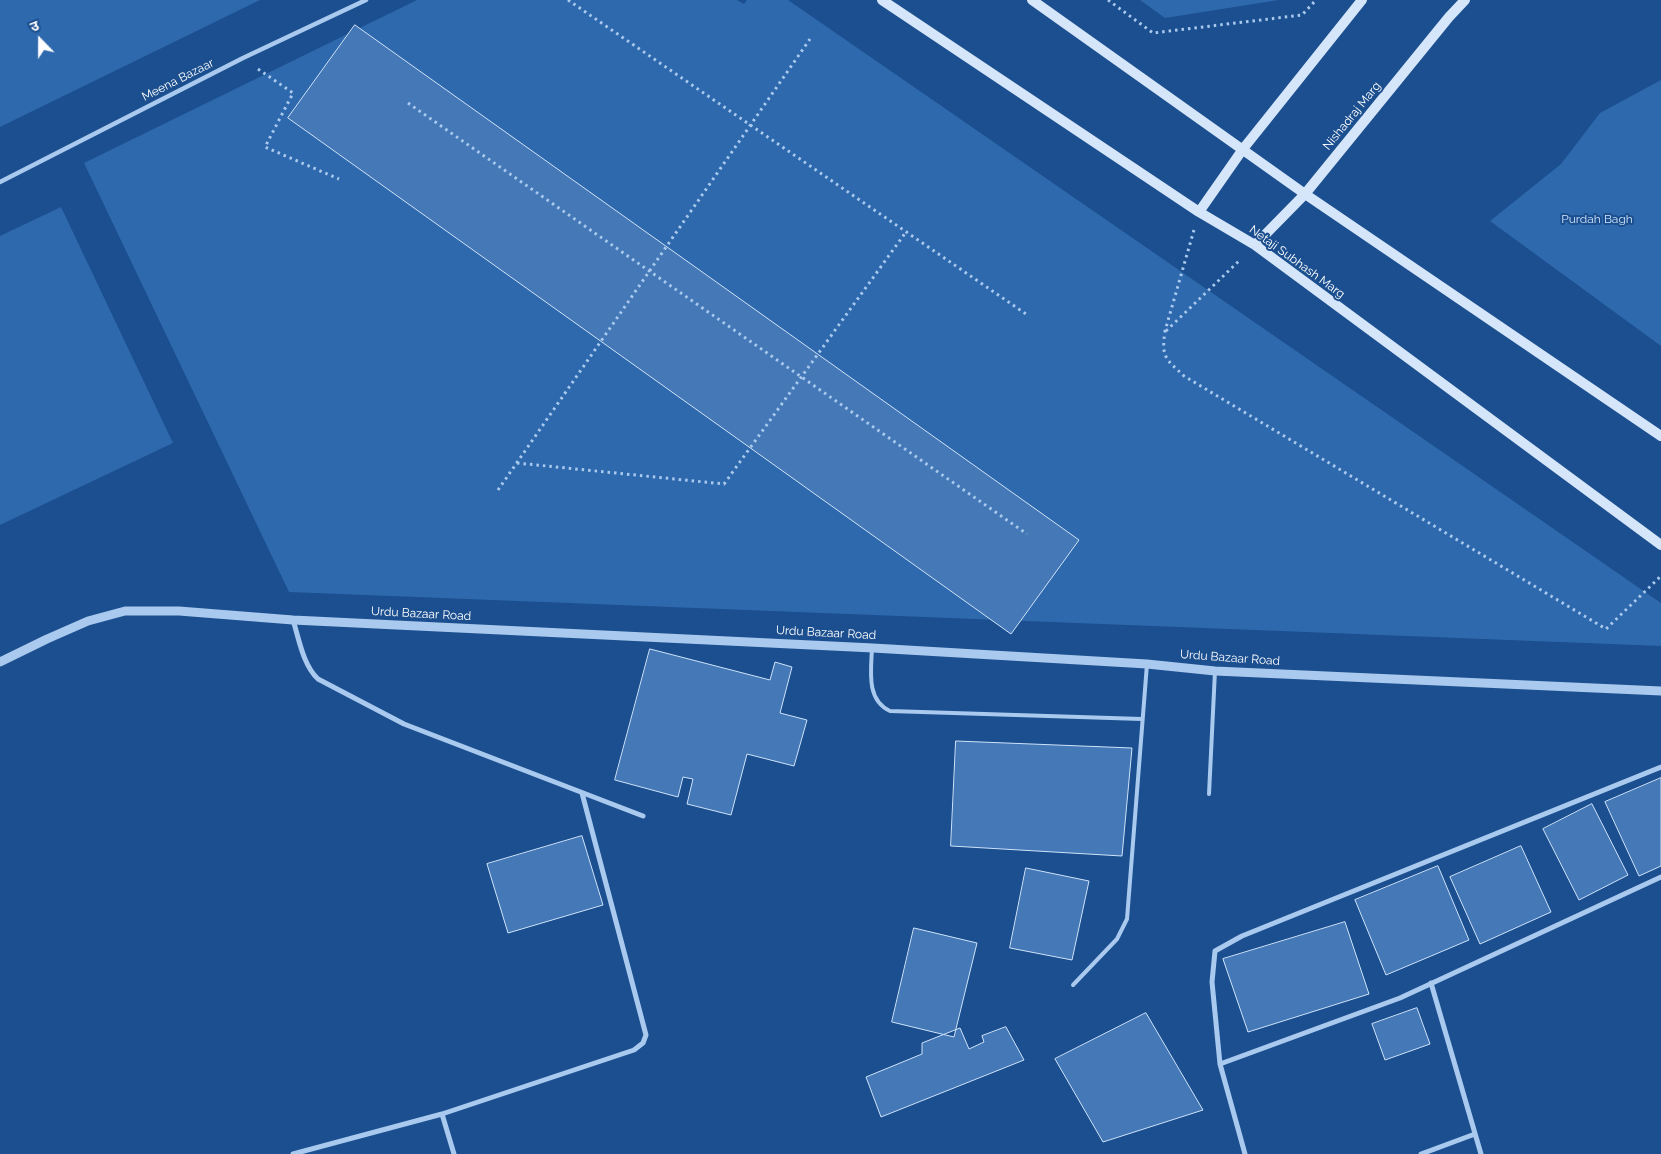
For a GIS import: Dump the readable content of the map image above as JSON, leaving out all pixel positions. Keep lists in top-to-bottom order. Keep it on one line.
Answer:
{"streets":{"main road":["Nishadraj Marg","Netaji Subhash Marg"],"street":["Meena Bazaar","Urdu Bazaar Road"]},"crossings":[["Nishadraj Marg","Netaji Subhash Marg"]],"parks":["Purdah Bagh"],"north":"top"}
